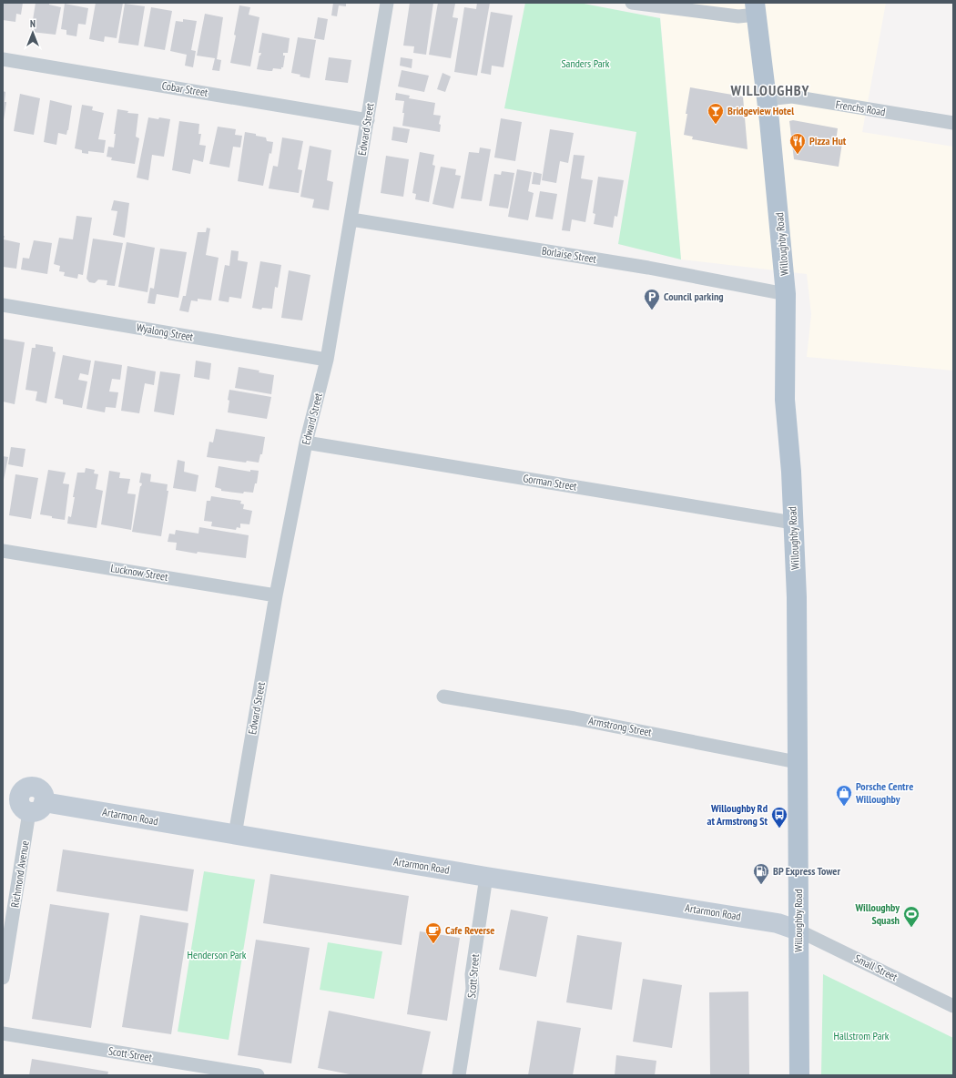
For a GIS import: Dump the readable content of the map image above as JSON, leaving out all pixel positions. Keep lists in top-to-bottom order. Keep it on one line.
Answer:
{"streets":{"main road":["Willoughby Road"],"street":["Cobar Street","Frenchs Road","Edward Street","Borlaise Street","Wyalong Street","Gorman Street","Lucknow Street","Armstrong Street","Artarmon Road","Richmond Avenue","Small Street","Scott Street"]},"crossings":[["Cobar Street","Edward Street"],["Frenchs Road","Willoughby Road"],["Edward Street","Borlaise Street"],["Edward Street","Wyalong Street"],["Edward Street","Gorman Street"],["Edward Street","Lucknow Street"],["Edward Street","Artarmon Road"],["Willoughby Road","Borlaise Street"],["Willoughby Road","Gorman Street"],["Willoughby Road","Armstrong Street"],["Willoughby Road","Artarmon Road"],["Willoughby Road","Small Street"],["Artarmon Road","Richmond Avenue"],["Artarmon Road","Small Street"],["Artarmon Road","Scott Street"]],"districts":["WILLOUGHBY"],"parks":["Sanders Park","Henderson Park","Hallstrom Park"],"places":{"bar":["Bridgeview Hotel"],"restaurant":["Pizza Hut"],"parking":["Council parking"],"shop":["Porsche Centre Willoughby"],"bus stop":["Willoughby Rd at Armstrong St"],"fuel station":["BP Express Tower"],"sports":["Willoughby Squash"],"cafe":["Cafe Reverse"]},"north":"top"}
